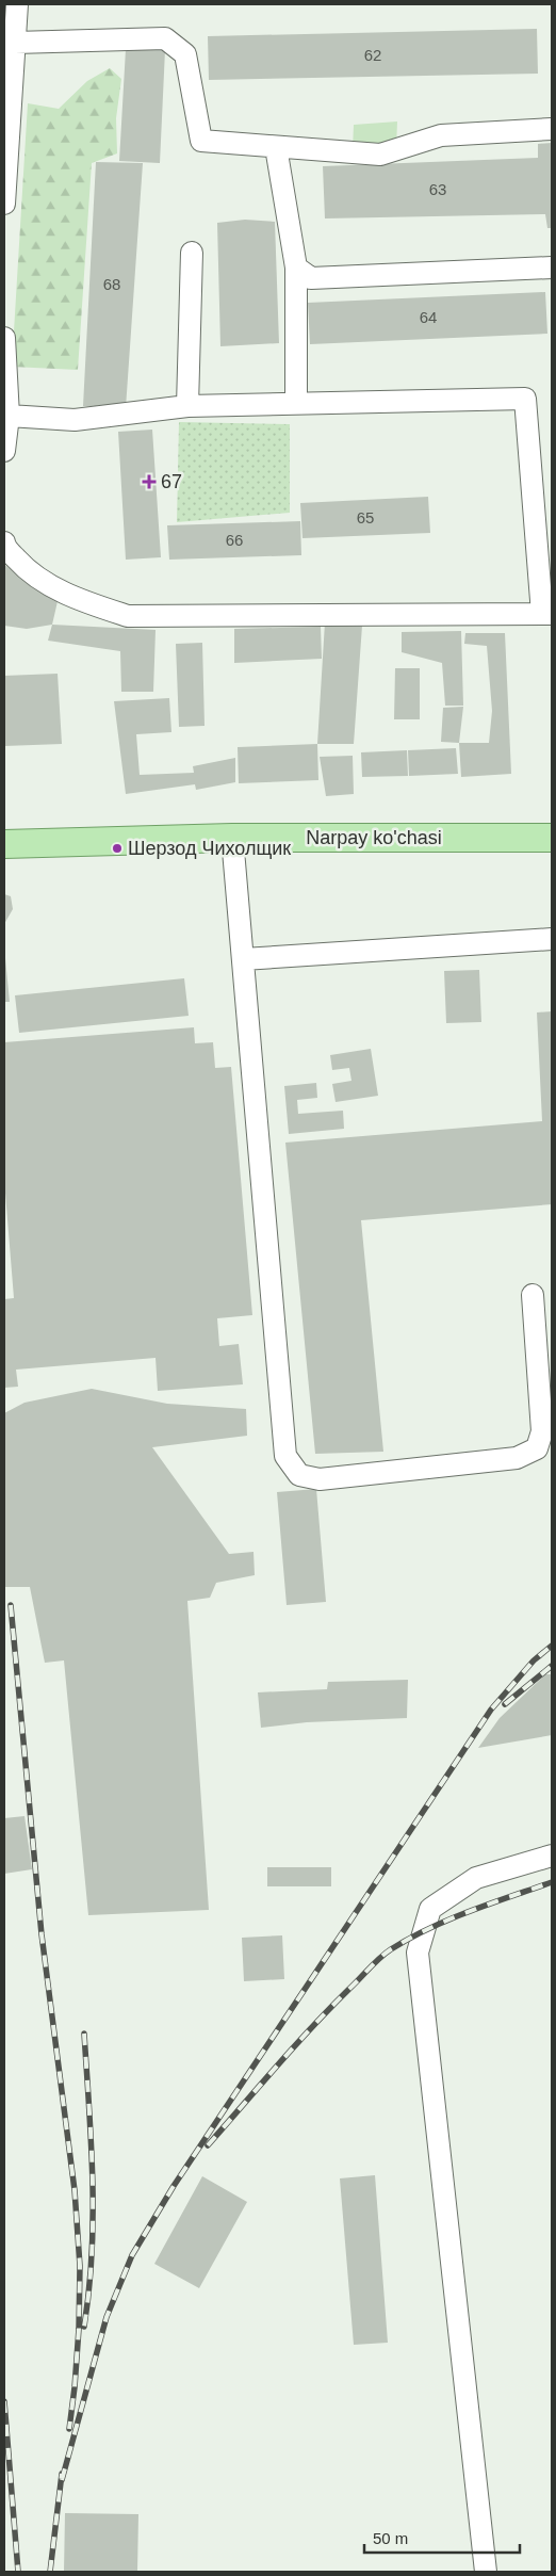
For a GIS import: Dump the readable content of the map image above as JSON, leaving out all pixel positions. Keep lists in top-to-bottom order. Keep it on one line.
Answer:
{"streets":{"main road":["Narpay ko'chasi"]},"places":{"health":["67"],"other":["Шерзод Чихолщик"]},"house_numbers":["62","63","68","64","65","66"],"scale_bar":"50 m"}
